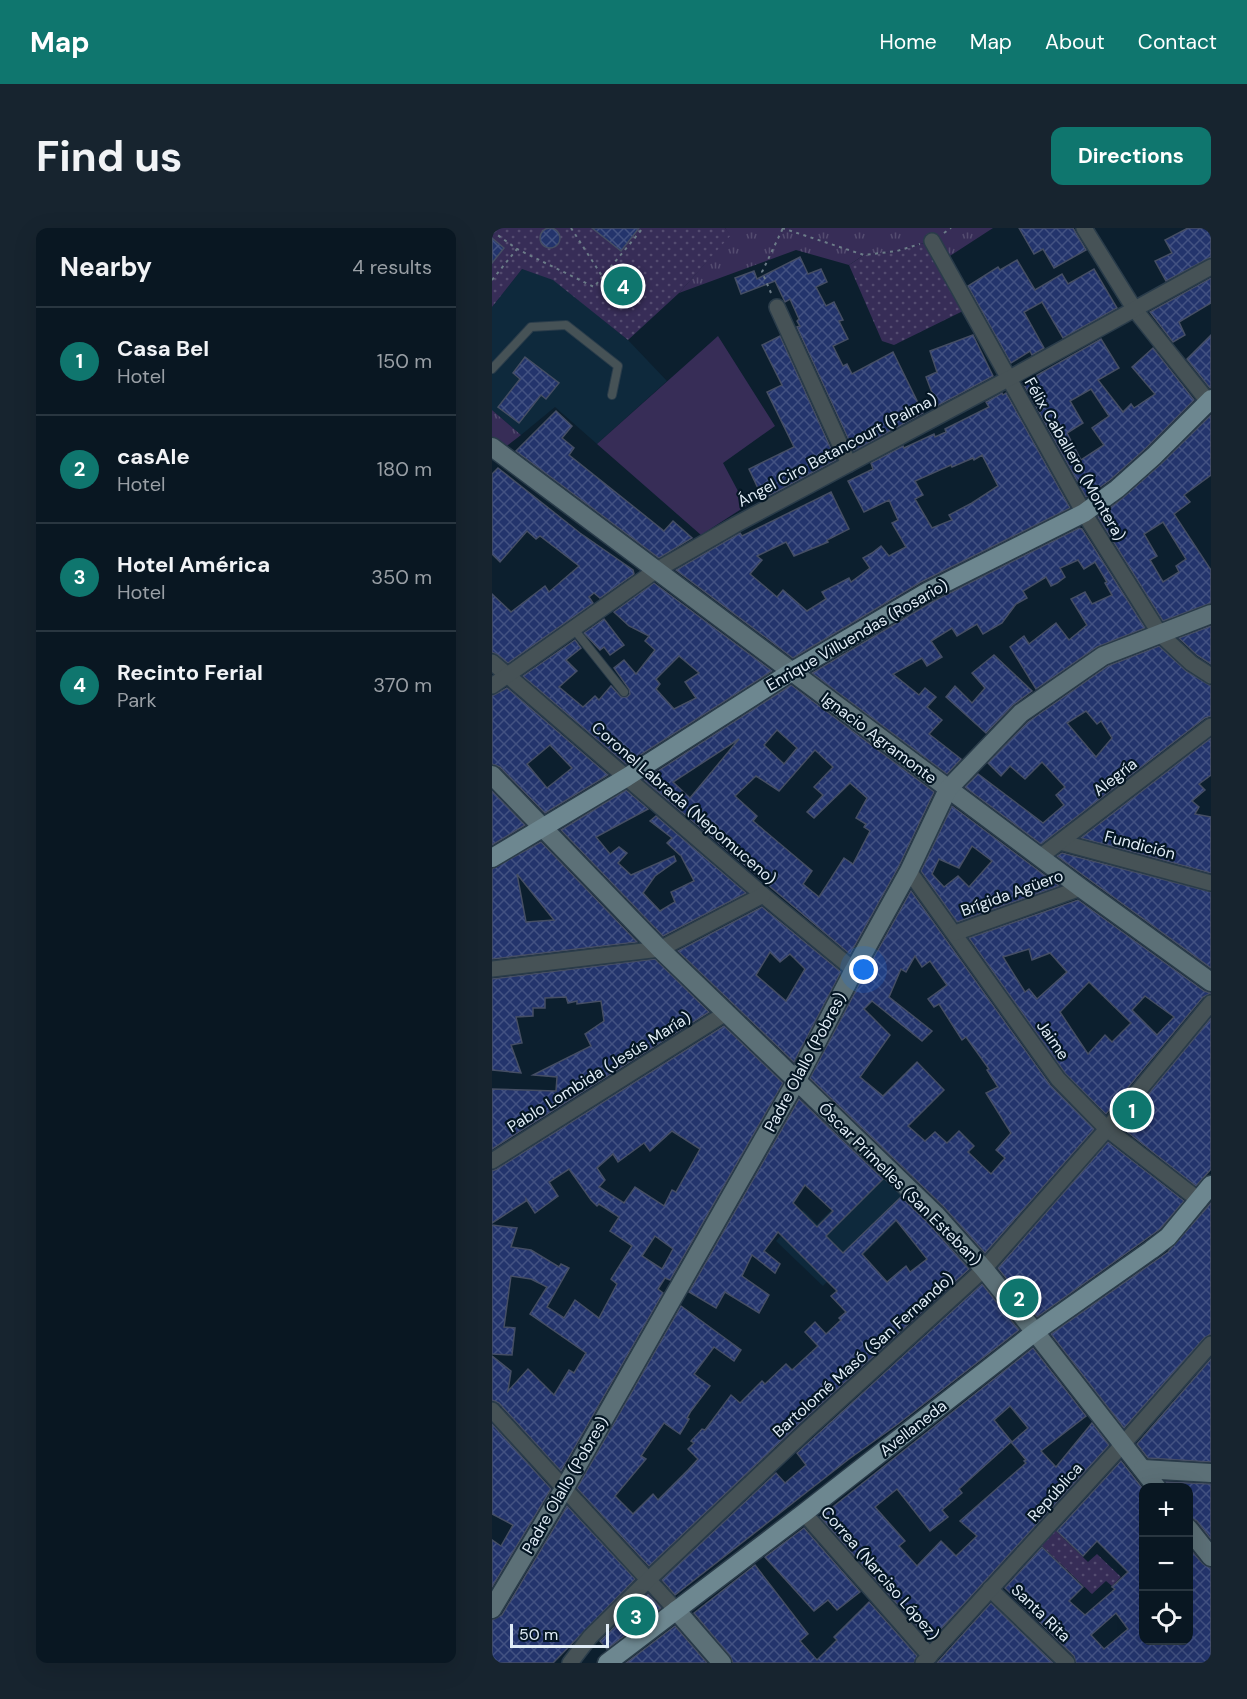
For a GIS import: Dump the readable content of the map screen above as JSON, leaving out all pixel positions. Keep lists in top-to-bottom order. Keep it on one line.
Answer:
{"streets":{"main road":["Enrique Villuendas (Rosario)","Ignacio Agramonte","Padre Olallo (Pobres)","Óscar Primelles (San Esteban)","Avellaneda"],"street":["Ángel Ciro Betancourt (Palma)","Félix Caballero (Montera)","Alegría","Coronel Labrada (Nepomuceno)","Fundición","Brígida Agüero","Jaime","Pablo Lombida (Jesús María)","Bartolomé Masó (San Fernando)","República","Correa (Narciso López)","Santa Rita"]},"crossings":[["Ángel Ciro Betancourt (Palma)","Félix Caballero (Montera)"],["Ángel Ciro Betancourt (Palma)","Ignacio Agramonte"],["Ángel Ciro Betancourt (Palma)","Coronel Labrada (Nepomuceno)"],["Félix Caballero (Montera)","Enrique Villuendas (Rosario)"],["Félix Caballero (Montera)","Padre Olallo (Pobres)"],["Enrique Villuendas (Rosario)","Ignacio Agramonte"],["Enrique Villuendas (Rosario)","Coronel Labrada (Nepomuceno)"],["Enrique Villuendas (Rosario)","Óscar Primelles (San Esteban)"],["Ignacio Agramonte","Alegría"],["Ignacio Agramonte","Brígida Agüero"],["Ignacio Agramonte","Padre Olallo (Pobres)"],["Alegría","Fundición"],["Coronel Labrada (Nepomuceno)","Padre Olallo (Pobres)"],["Brígida Agüero","Jaime"],["Jaime","Padre Olallo (Pobres)"],["Jaime","Bartolomé Masó (San Fernando)"],["Jaime","Avellaneda"],["Padre Olallo (Pobres)","Óscar Primelles (San Esteban)"],["Pablo Lombida (Jesús María)","Óscar Primelles (San Esteban)"],["Óscar Primelles (San Esteban)","Bartolomé Masó (San Fernando)"],["Óscar Primelles (San Esteban)","Avellaneda"],["Óscar Primelles (San Esteban)","República"],["Avellaneda","Correa (Narciso López)"],["República","Correa (Narciso López)"],["República","Santa Rita"]],"scale_bar":"50 m","page":{"header":"Map","nav":["Home","Map","About","Contact"],"buttons":"Directions","title":"Find us","heading":["Nearby","4 results"],"pins":["4","1","2","3"],"list":[{"mark":"1","name":"Casa Bel","note":"Hotel","value":"150 m"},{"mark":"2","name":"casAle","note":"Hotel","value":"180 m"},{"mark":"3","name":"Hotel América","note":"Hotel","value":"350 m"},{"mark":"4","name":"Recinto Ferial","note":"Park","value":"370 m"}],"map_buttons":["+","−"],"scale":"50 m"}}
